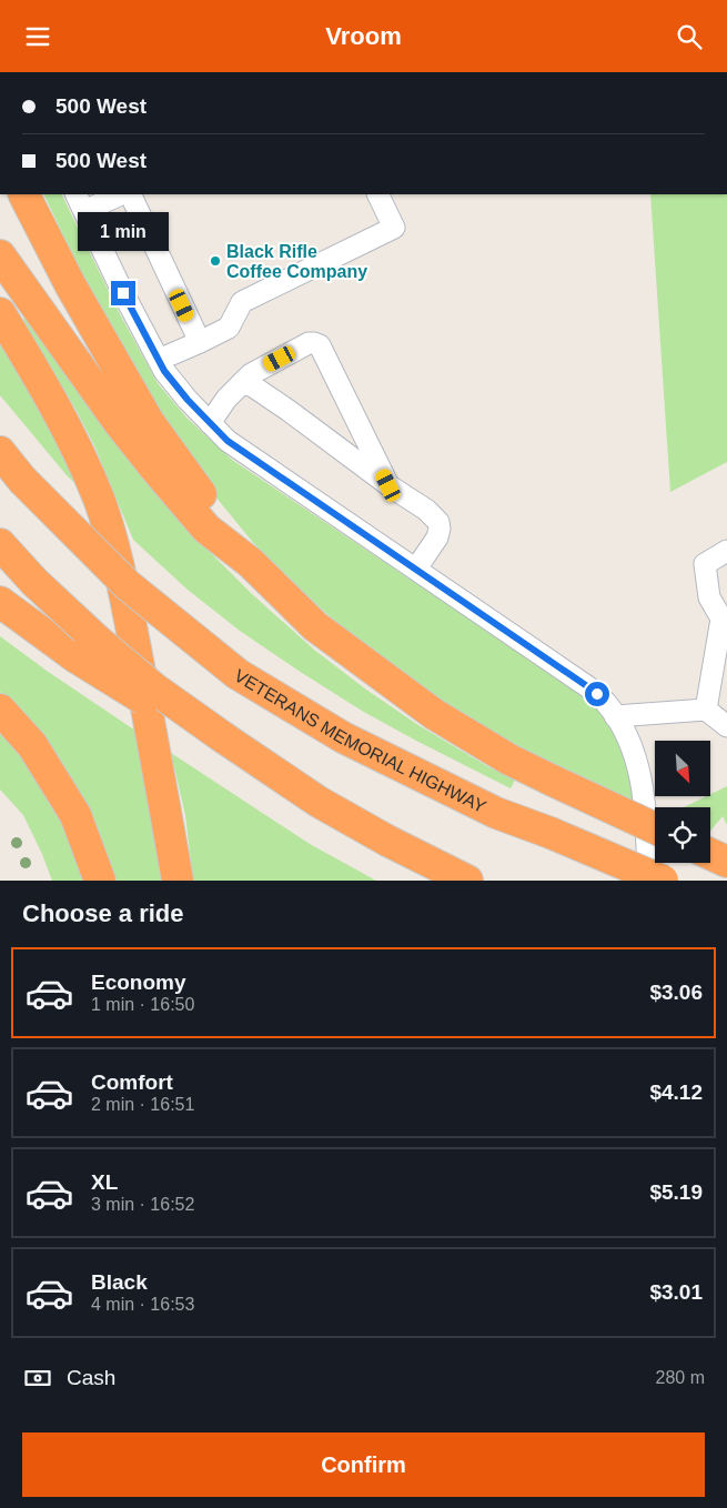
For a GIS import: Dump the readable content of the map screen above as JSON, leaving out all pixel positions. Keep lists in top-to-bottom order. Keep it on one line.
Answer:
{"streets":{"highway":["VETERANS MEMORIAL HIGHWAY"]},"places":["Black Rifle Coffee Company"],"north":"bottom right","page":{"header":"Vroom","banner":["500 West","500 West"],"bubble":"1 min","heading":"Choose a ride","list":[{"name":"Economy","note":"1 min · 16:50","value":"$3.06"},{"name":"Comfort","note":"2 min · 16:51","value":"$4.12"},{"name":"XL","note":"3 min · 16:52","value":"$5.19"},{"name":"Black","note":"4 min · 16:53","value":"$3.01"}],"pay":["Cash","280 m"],"buttons":"Confirm"}}
